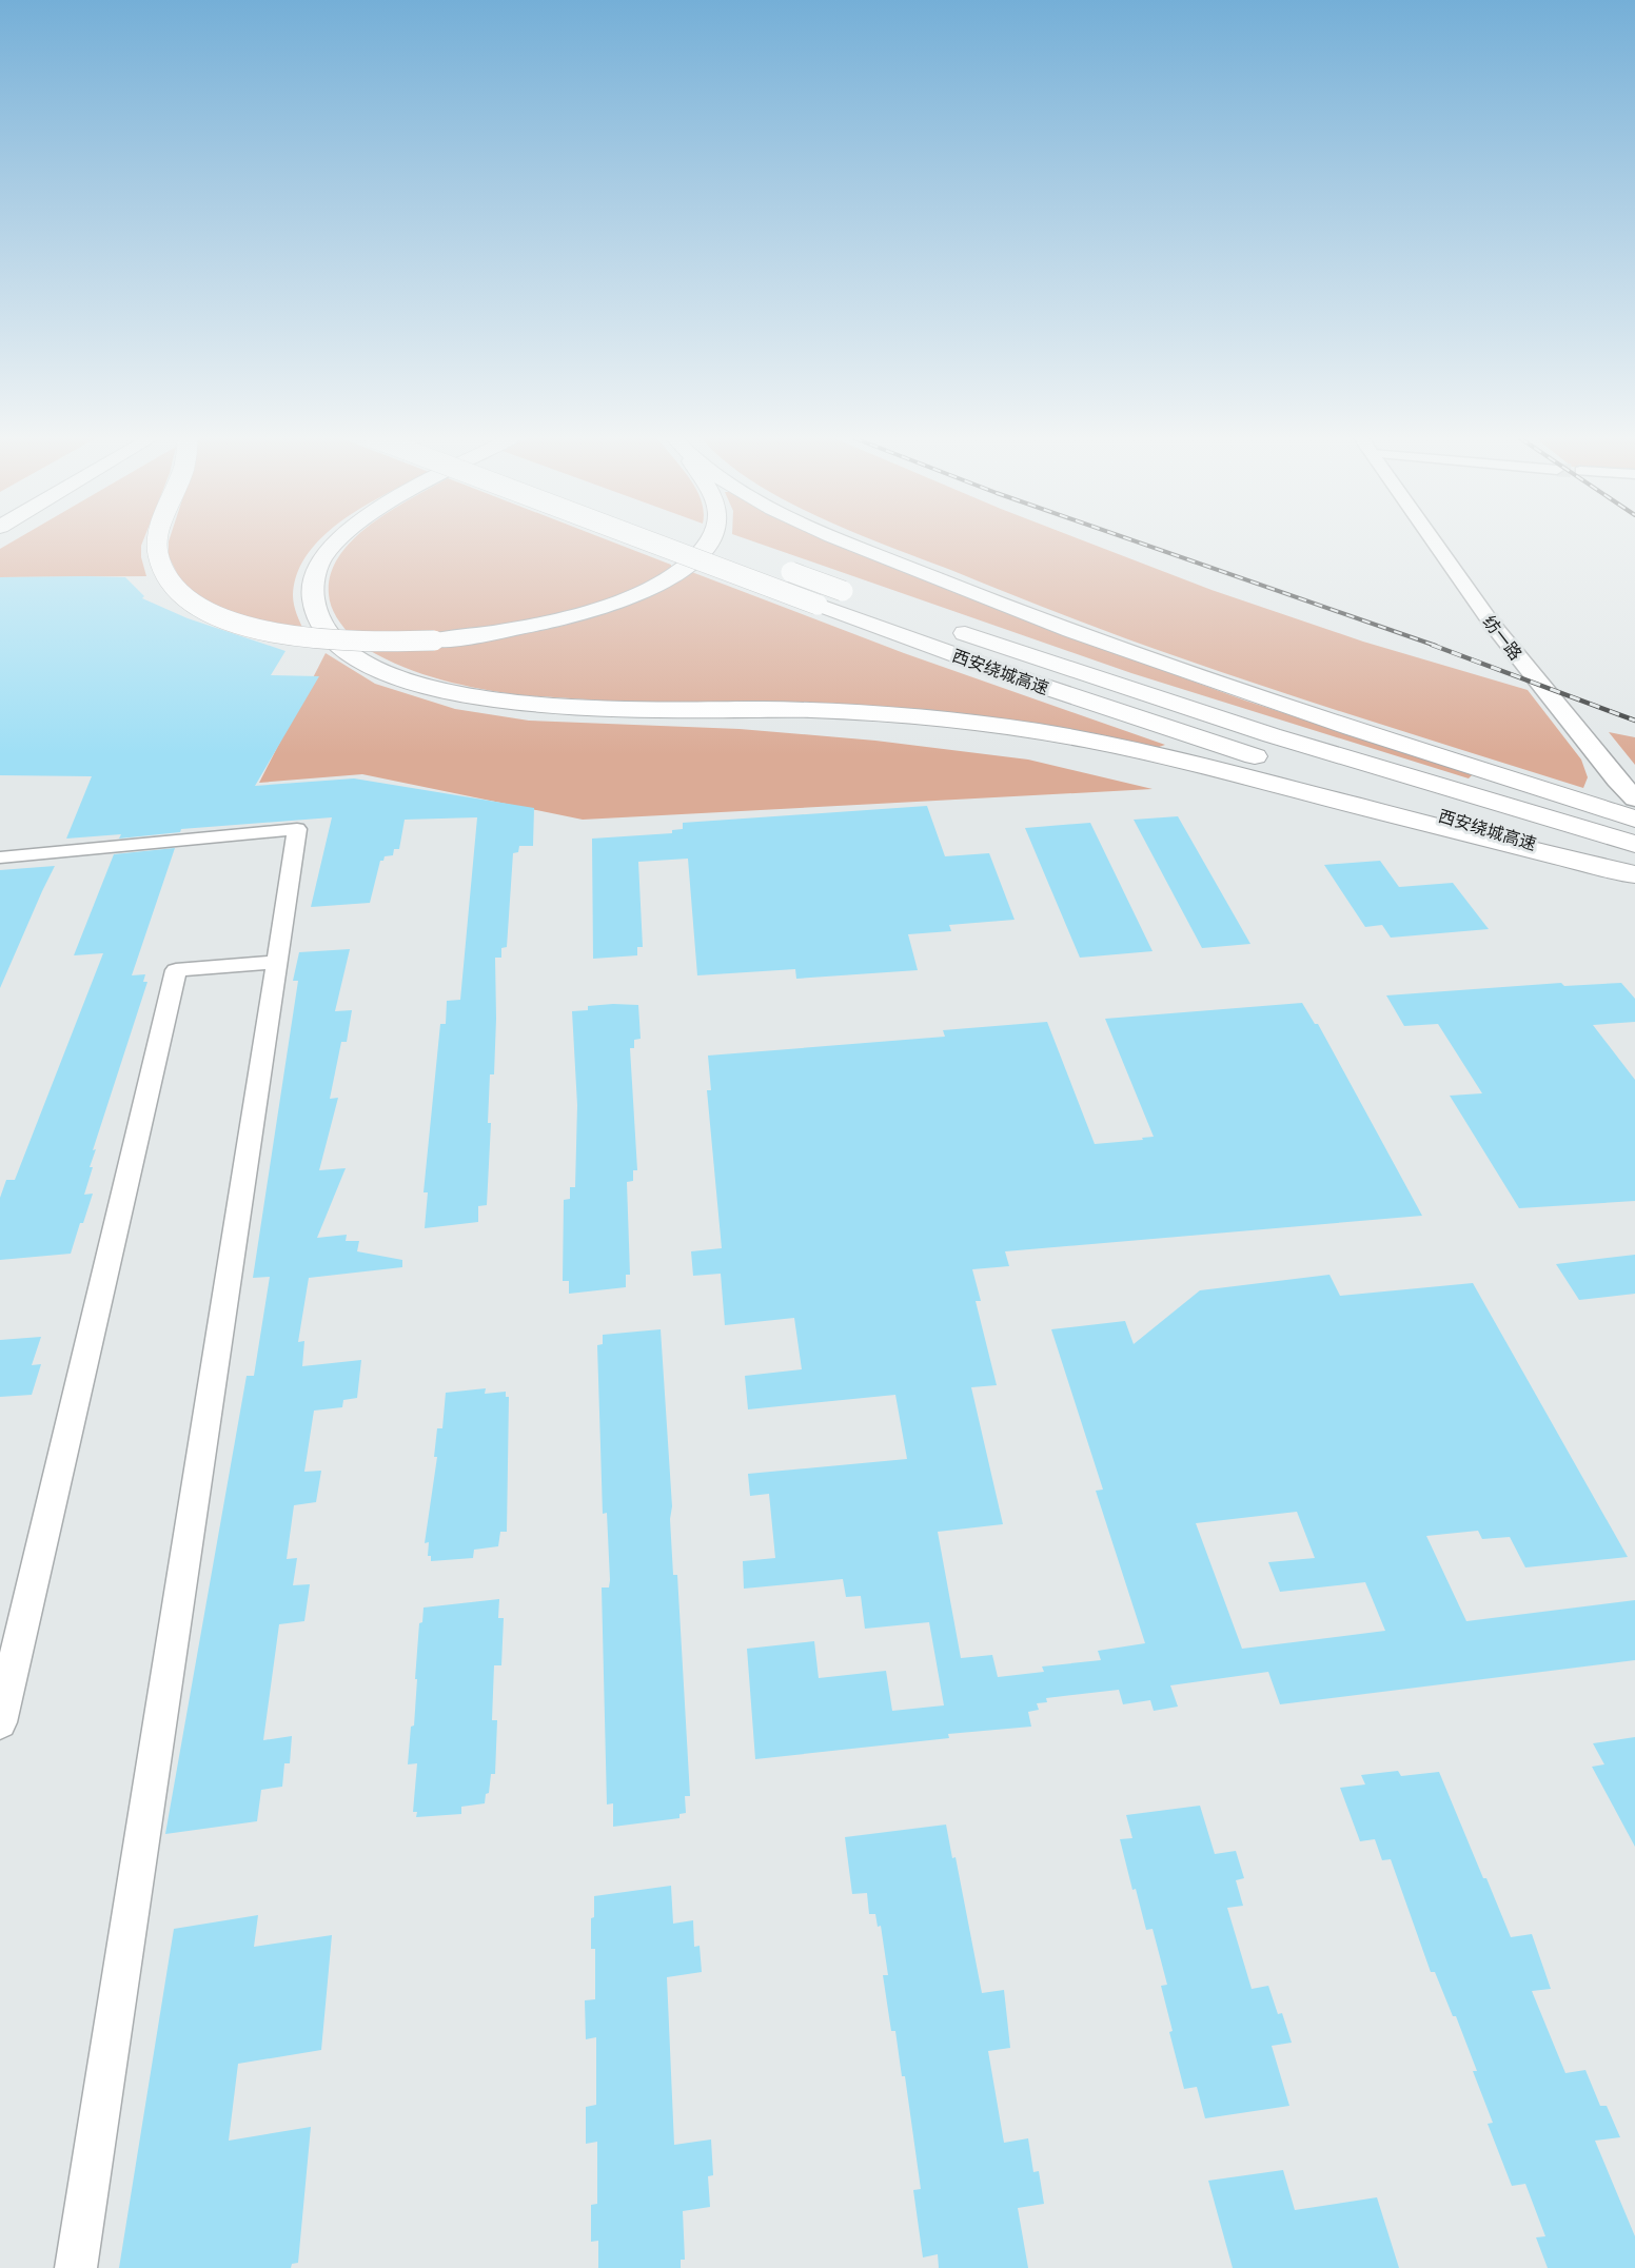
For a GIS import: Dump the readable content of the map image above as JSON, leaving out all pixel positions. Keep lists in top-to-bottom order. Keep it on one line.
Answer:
{"streets":{"main road":["西安绕城高速"],"street":["纺一路"]}}
